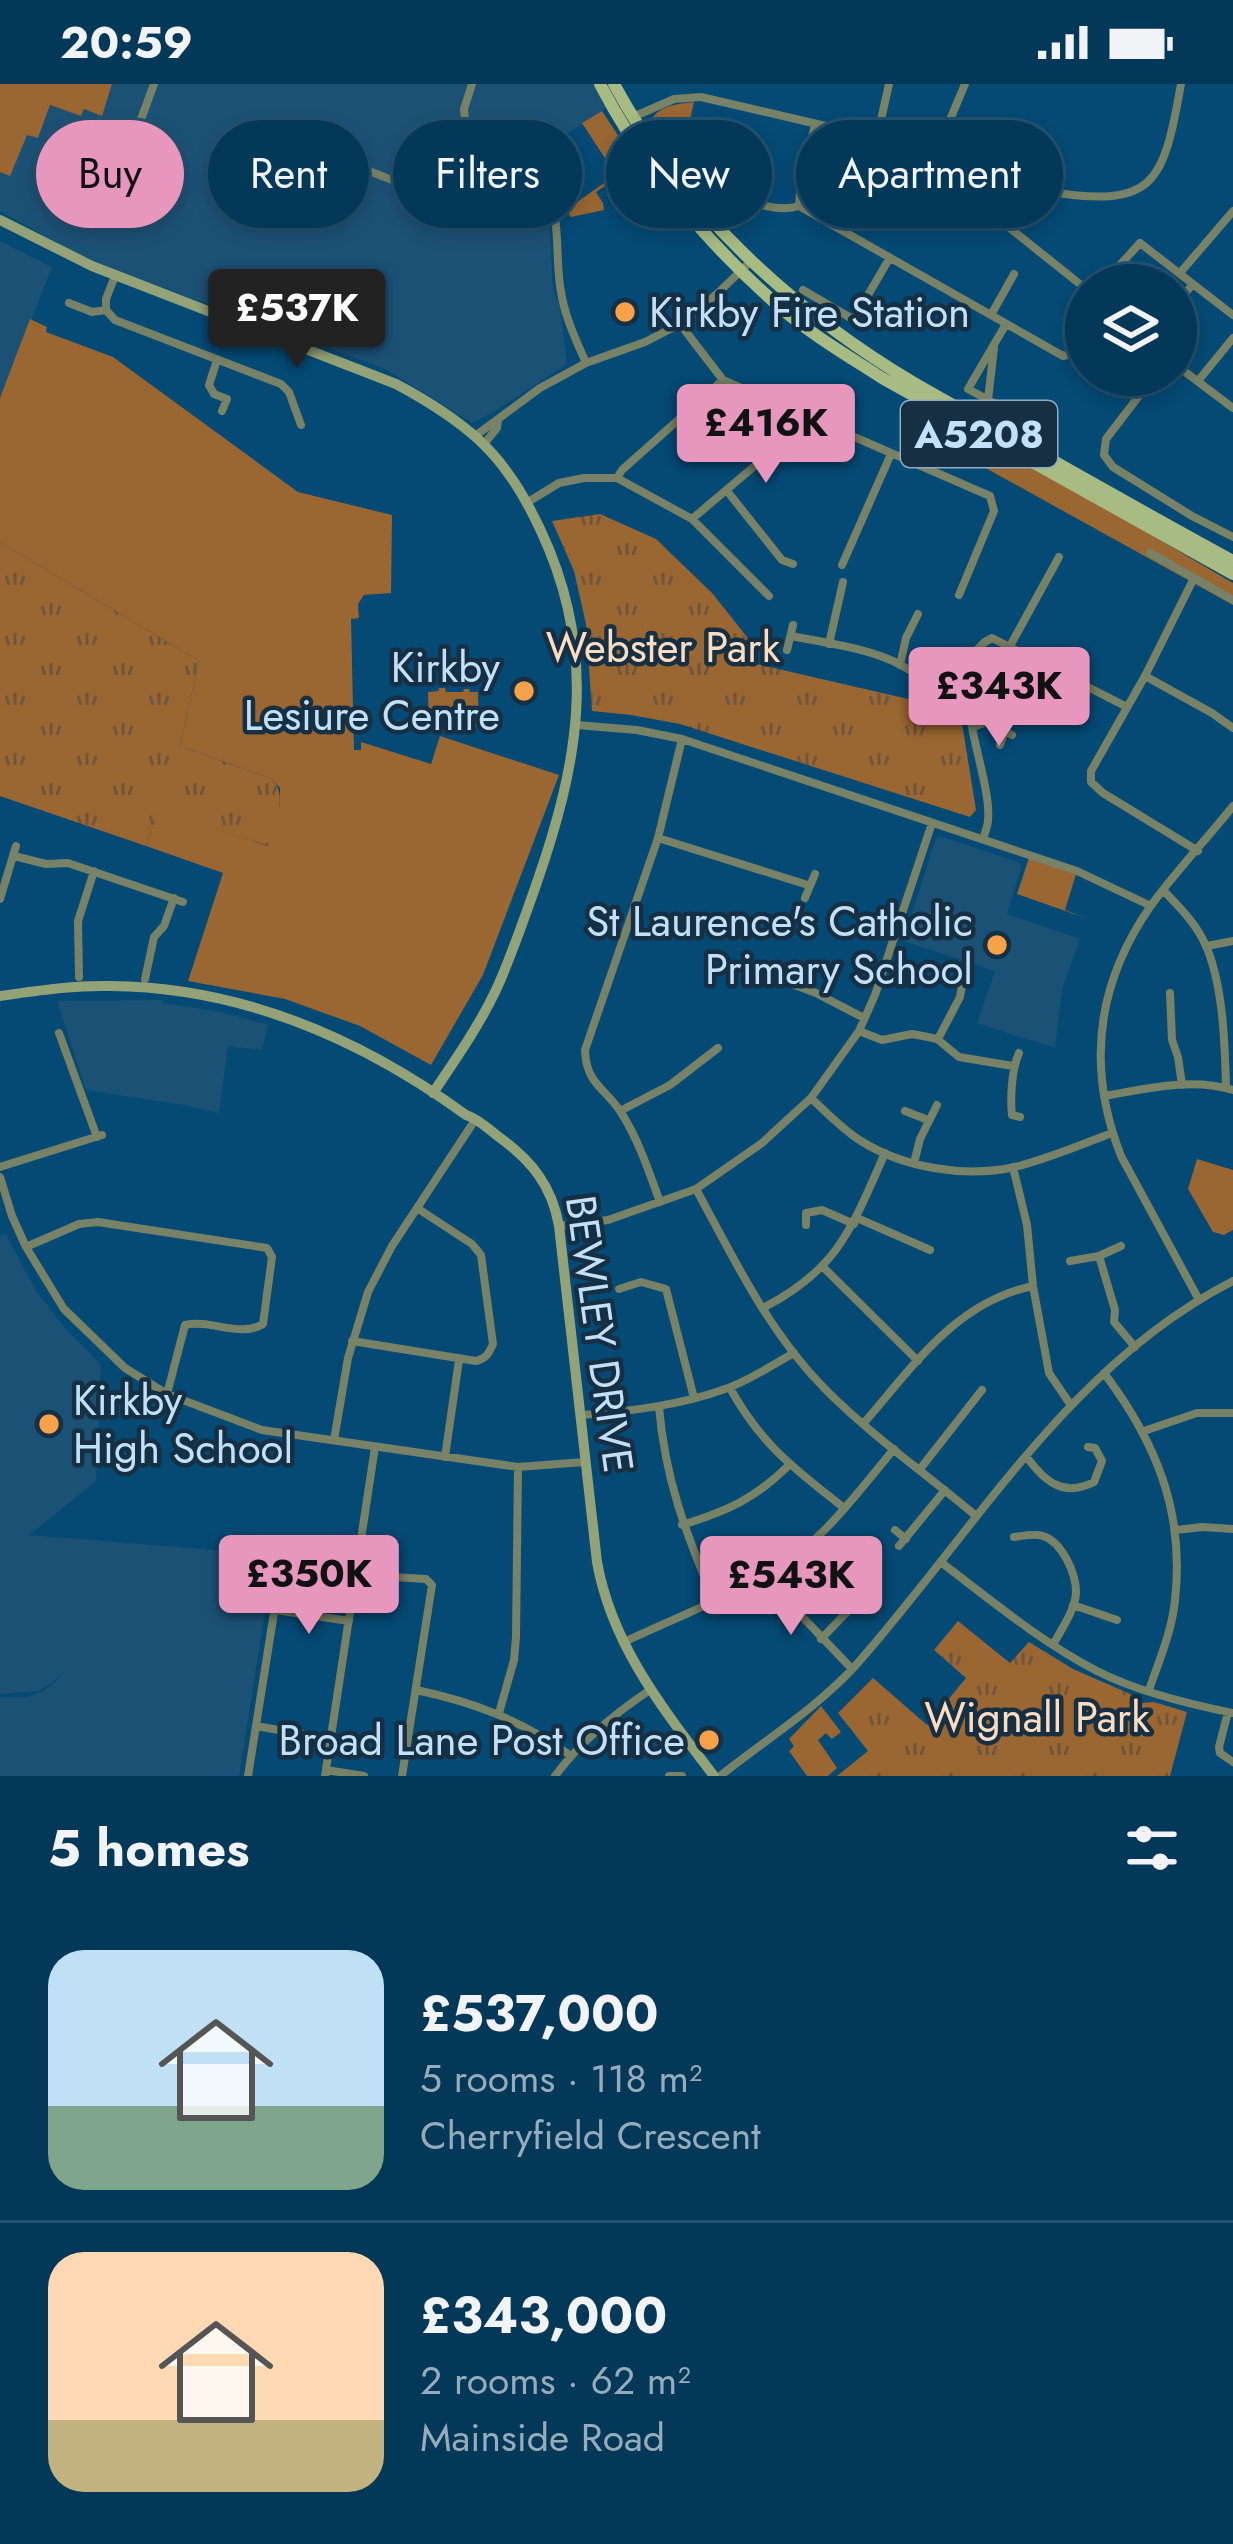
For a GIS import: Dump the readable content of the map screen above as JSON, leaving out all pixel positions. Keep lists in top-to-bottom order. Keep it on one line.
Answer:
{"streets":{"main road":["A5208"],"street":["BEWLEY DRIVE"]},"parks":["Webster Park","Wignall Park"],"places":["Kirkby Fire Station","Kirkby Lesiure Centre","St Laurence's Catholic Primary School","Kirkby High School","Broad Lane Post Office"],"page":{"status":"20:59","chip":["Buy","Rent","Filters","New","Apartment"],"price":["£537K","£416K","£343K","£350K","£543K"],"heading":"5 homes","list":[{"name":"£537,000","note":"5 rooms · 118 m² · Cherryfield Crescent"},{"name":"£343,000","note":"2 rooms · 62 m² · Mainside Road"}]}}
